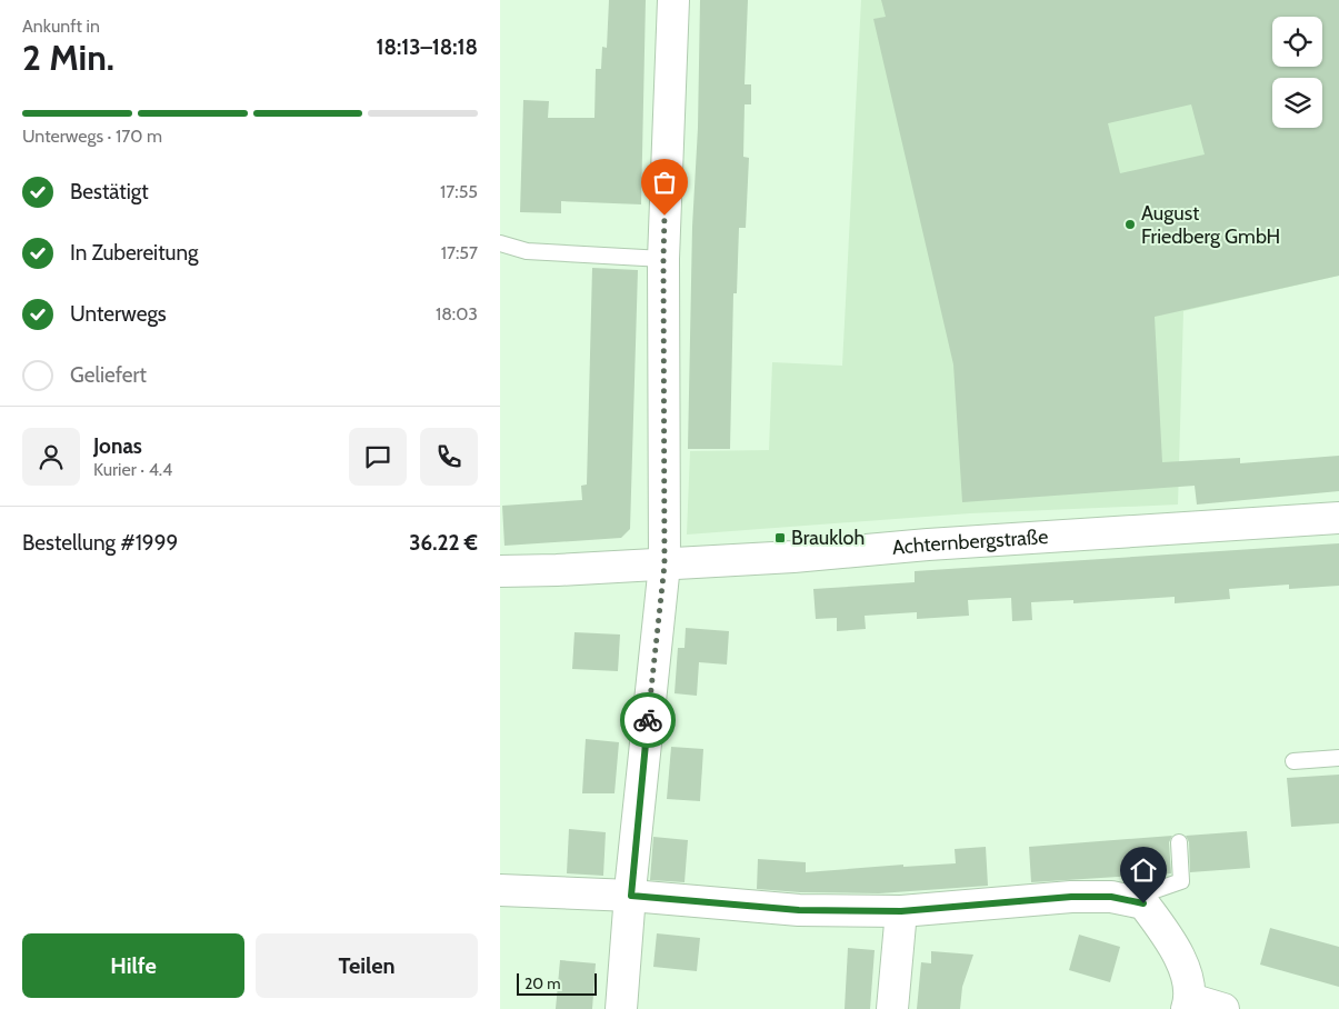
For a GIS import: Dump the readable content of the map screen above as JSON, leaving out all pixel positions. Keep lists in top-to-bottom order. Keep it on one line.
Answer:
{"streets":{"street":["Achternbergstraße"]},"places":{"other":["August Friedberg GmbH"],"transit":["Braukloh"]},"scale_bar":"20 m","page":{"heading":["2 Min.","Ankunft in","18:13–18:18"],"panel":["Jonas","Kurier · 4.4","Bestellung #1999","36.22 €"],"bar":"Unterwegs · 170 m","list":[["Bestätigt","17:55"],["In Zubereitung","17:57"],["Unterwegs","18:03"],"Geliefert"],"buttons":["Hilfe","Teilen"],"scale":"20 m"}}
